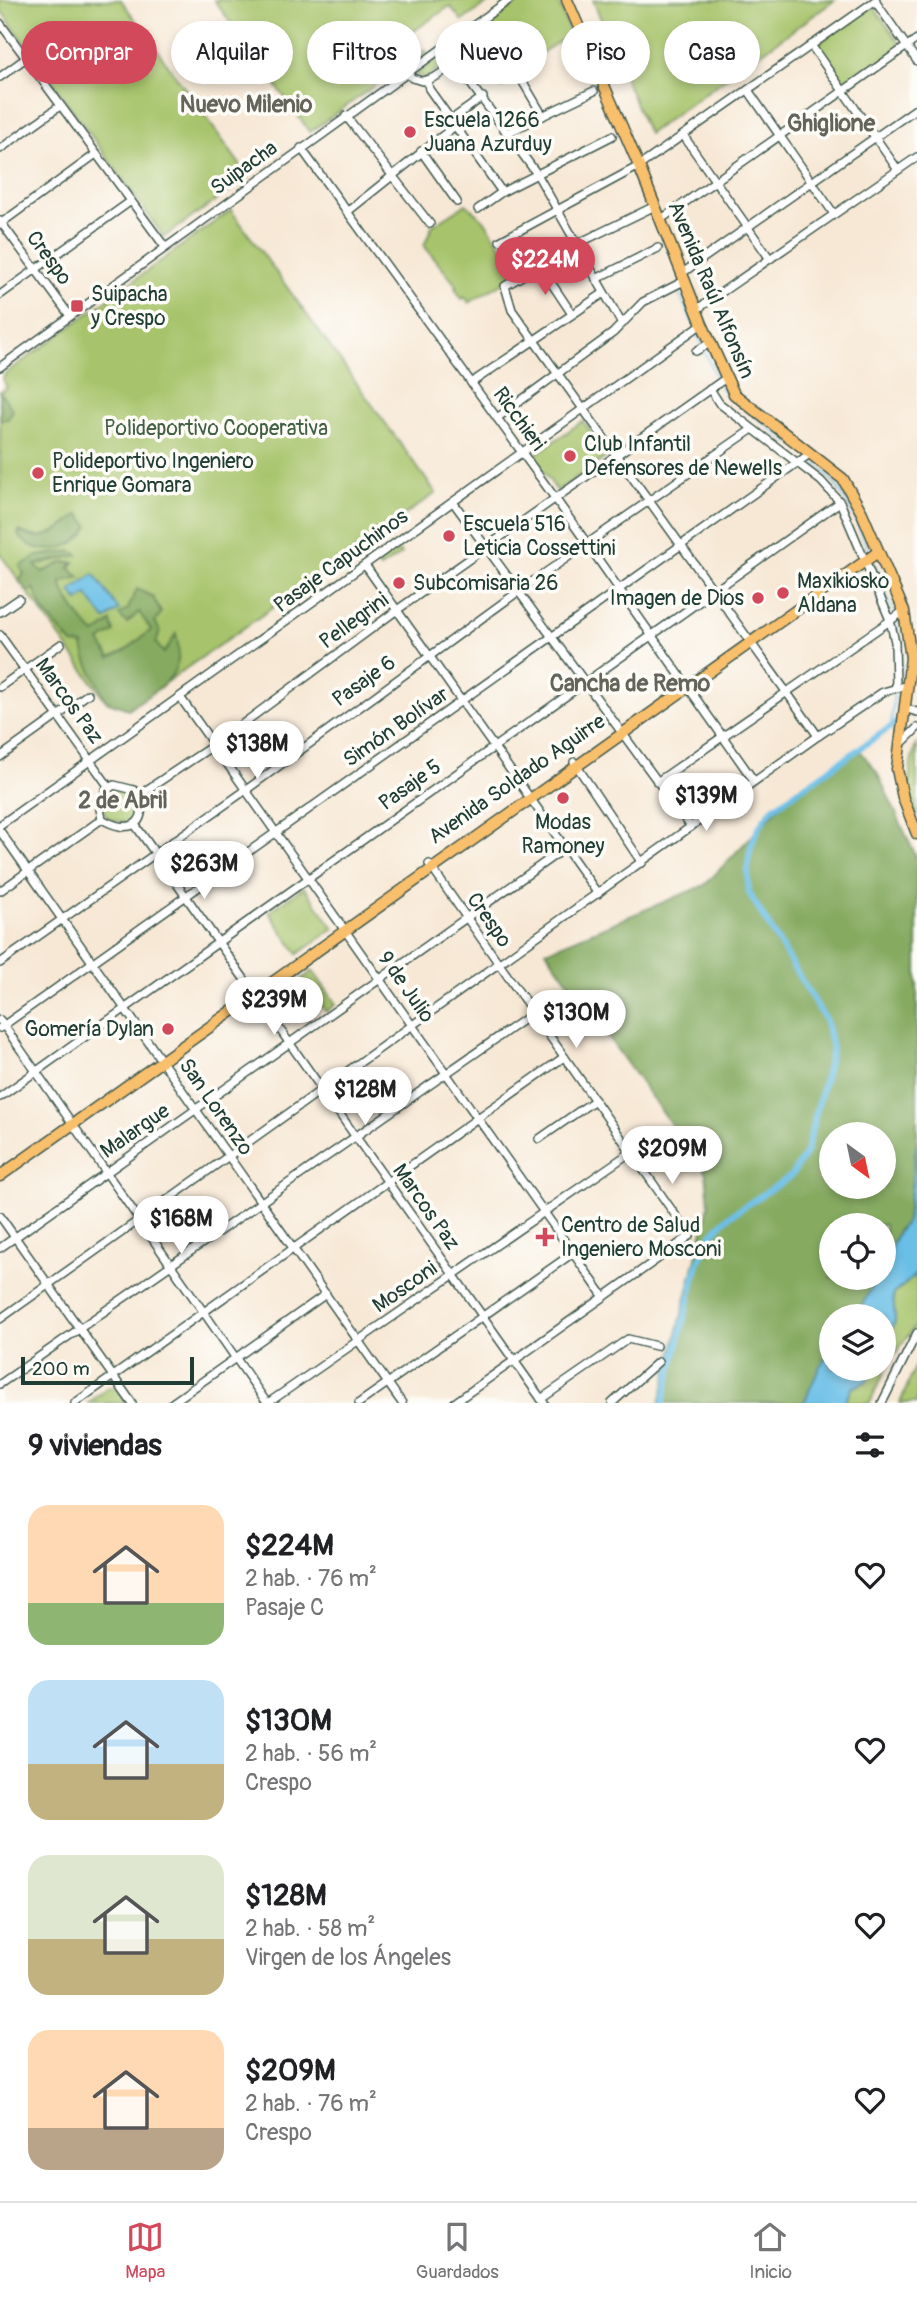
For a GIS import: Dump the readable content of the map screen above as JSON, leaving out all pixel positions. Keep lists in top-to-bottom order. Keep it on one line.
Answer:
{"streets":{"main road":["Avenida Raúl Alfonsín","Avenida Soldado Aguirre"],"street":["Suipacha","Crespo","Ricchieri","Pasaje Capuchinos","Pellegrini","Pasaje 6","Marcos Paz","Simón Bolívar","Pasaje 5","9 de Julio","San Lorenzo","Malargue","Mosconi"]},"crossings":[["Suipacha","Crespo"],["Suipacha","Ricchieri"],["Crespo","Avenida Soldado Aguirre"],["Crespo","9 de Julio"],["Crespo","Malargue"],["Crespo","Mosconi"],["Avenida Raúl Alfonsín","Pasaje Capuchinos"],["Avenida Raúl Alfonsín","Pellegrini"],["Avenida Raúl Alfonsín","Simón Bolívar"],["Avenida Raúl Alfonsín","Avenida Soldado Aguirre"],["Ricchieri","Pasaje Capuchinos"],["Ricchieri","Pellegrini"],["Ricchieri","Pasaje 6"],["Ricchieri","Simón Bolívar"],["Ricchieri","Avenida Soldado Aguirre"],["Ricchieri","Pasaje 5"],["Pasaje Capuchinos","Marcos Paz"],["Pasaje Capuchinos","9 de Julio"],["Pellegrini","Marcos Paz"],["Pellegrini","9 de Julio"],["Pasaje 6","Marcos Paz"],["Pasaje 6","9 de Julio"],["Pasaje 6","San Lorenzo"],["Marcos Paz","Simón Bolívar"],["Marcos Paz","Avenida Soldado Aguirre"],["Marcos Paz","Pasaje 5"],["Marcos Paz","Malargue"],["Marcos Paz","Mosconi"],["Simón Bolívar","9 de Julio"],["Simón Bolívar","San Lorenzo"],["Avenida Soldado Aguirre","9 de Julio"],["Avenida Soldado Aguirre","San Lorenzo"],["Pasaje 5","9 de Julio"],["Pasaje 5","San Lorenzo"],["9 de Julio","Malargue"],["9 de Julio","Mosconi"],["San Lorenzo","Malargue"],["San Lorenzo","Mosconi"]],"districts":["Nuevo Milenio","Ghiglione","Cancha de Remo","2 de Abril"],"parks":["Polideportivo Cooperativa"],"places":{"other":["Escuela 1266 Juana Azurduy","Club Infantil Defensores de Newells","Polideportivo Ingeniero Enrique Gomara","Escuela 516 Leticia Cossettini","Subcomisaria 26","Maxikiosko Aldana","Imagen de Dios","Modas Ramoney","Gomería Dylan"],"transit":["Suipacha y Crespo"],"health":["Centro de Salud Ingeniero Mosconi"]},"scale_bar":"200 m","north":"bottom right","page":{"chip":["Comprar","Alquilar","Filtros","Nuevo","Piso","Casa"],"price":["$224M","$138M","$139M","$263M","$239M","$130M","$128M","$209M","$168M"],"scale":"200 m","heading":"9 viviendas","list":[{"name":"$224M","note":"2 hab. · 76 m² · Pasaje C"},{"name":"$130M","note":"2 hab. · 56 m² · Crespo"},{"name":"$128M","note":"2 hab. · 58 m² · Virgen de los Ángeles"},{"name":"$209M","note":"2 hab. · 76 m² · Crespo"}],"tabs":["Mapa","Guardados","Inicio"]}}
